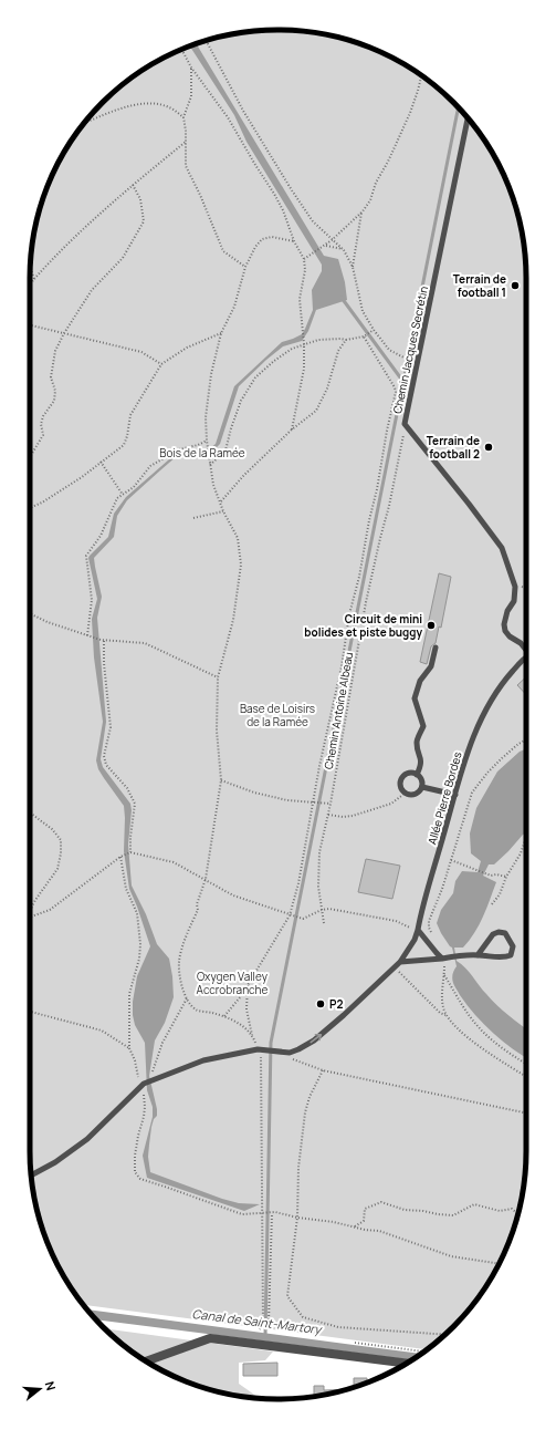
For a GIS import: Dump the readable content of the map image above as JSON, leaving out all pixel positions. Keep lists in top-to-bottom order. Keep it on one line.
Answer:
{"streets":{"lane":["Chemin Jacques Secrétin","Allée Pierre Bordes"],"path":["Chemin Antoine Albeau"]},"crossings":[["Chemin Jacques Secrétin","Chemin Antoine Albeau"]],"water":["Canal de Saint-Martory"],"parks":["Bois de la Ramée","Base de Loisirs de la Ramée","Oxygen Valley Accrobranche"],"places":["Terrain de football 1","Terrain de football 2","Circuit de mini bolides et piste buggy","P2"],"north":"right"}
